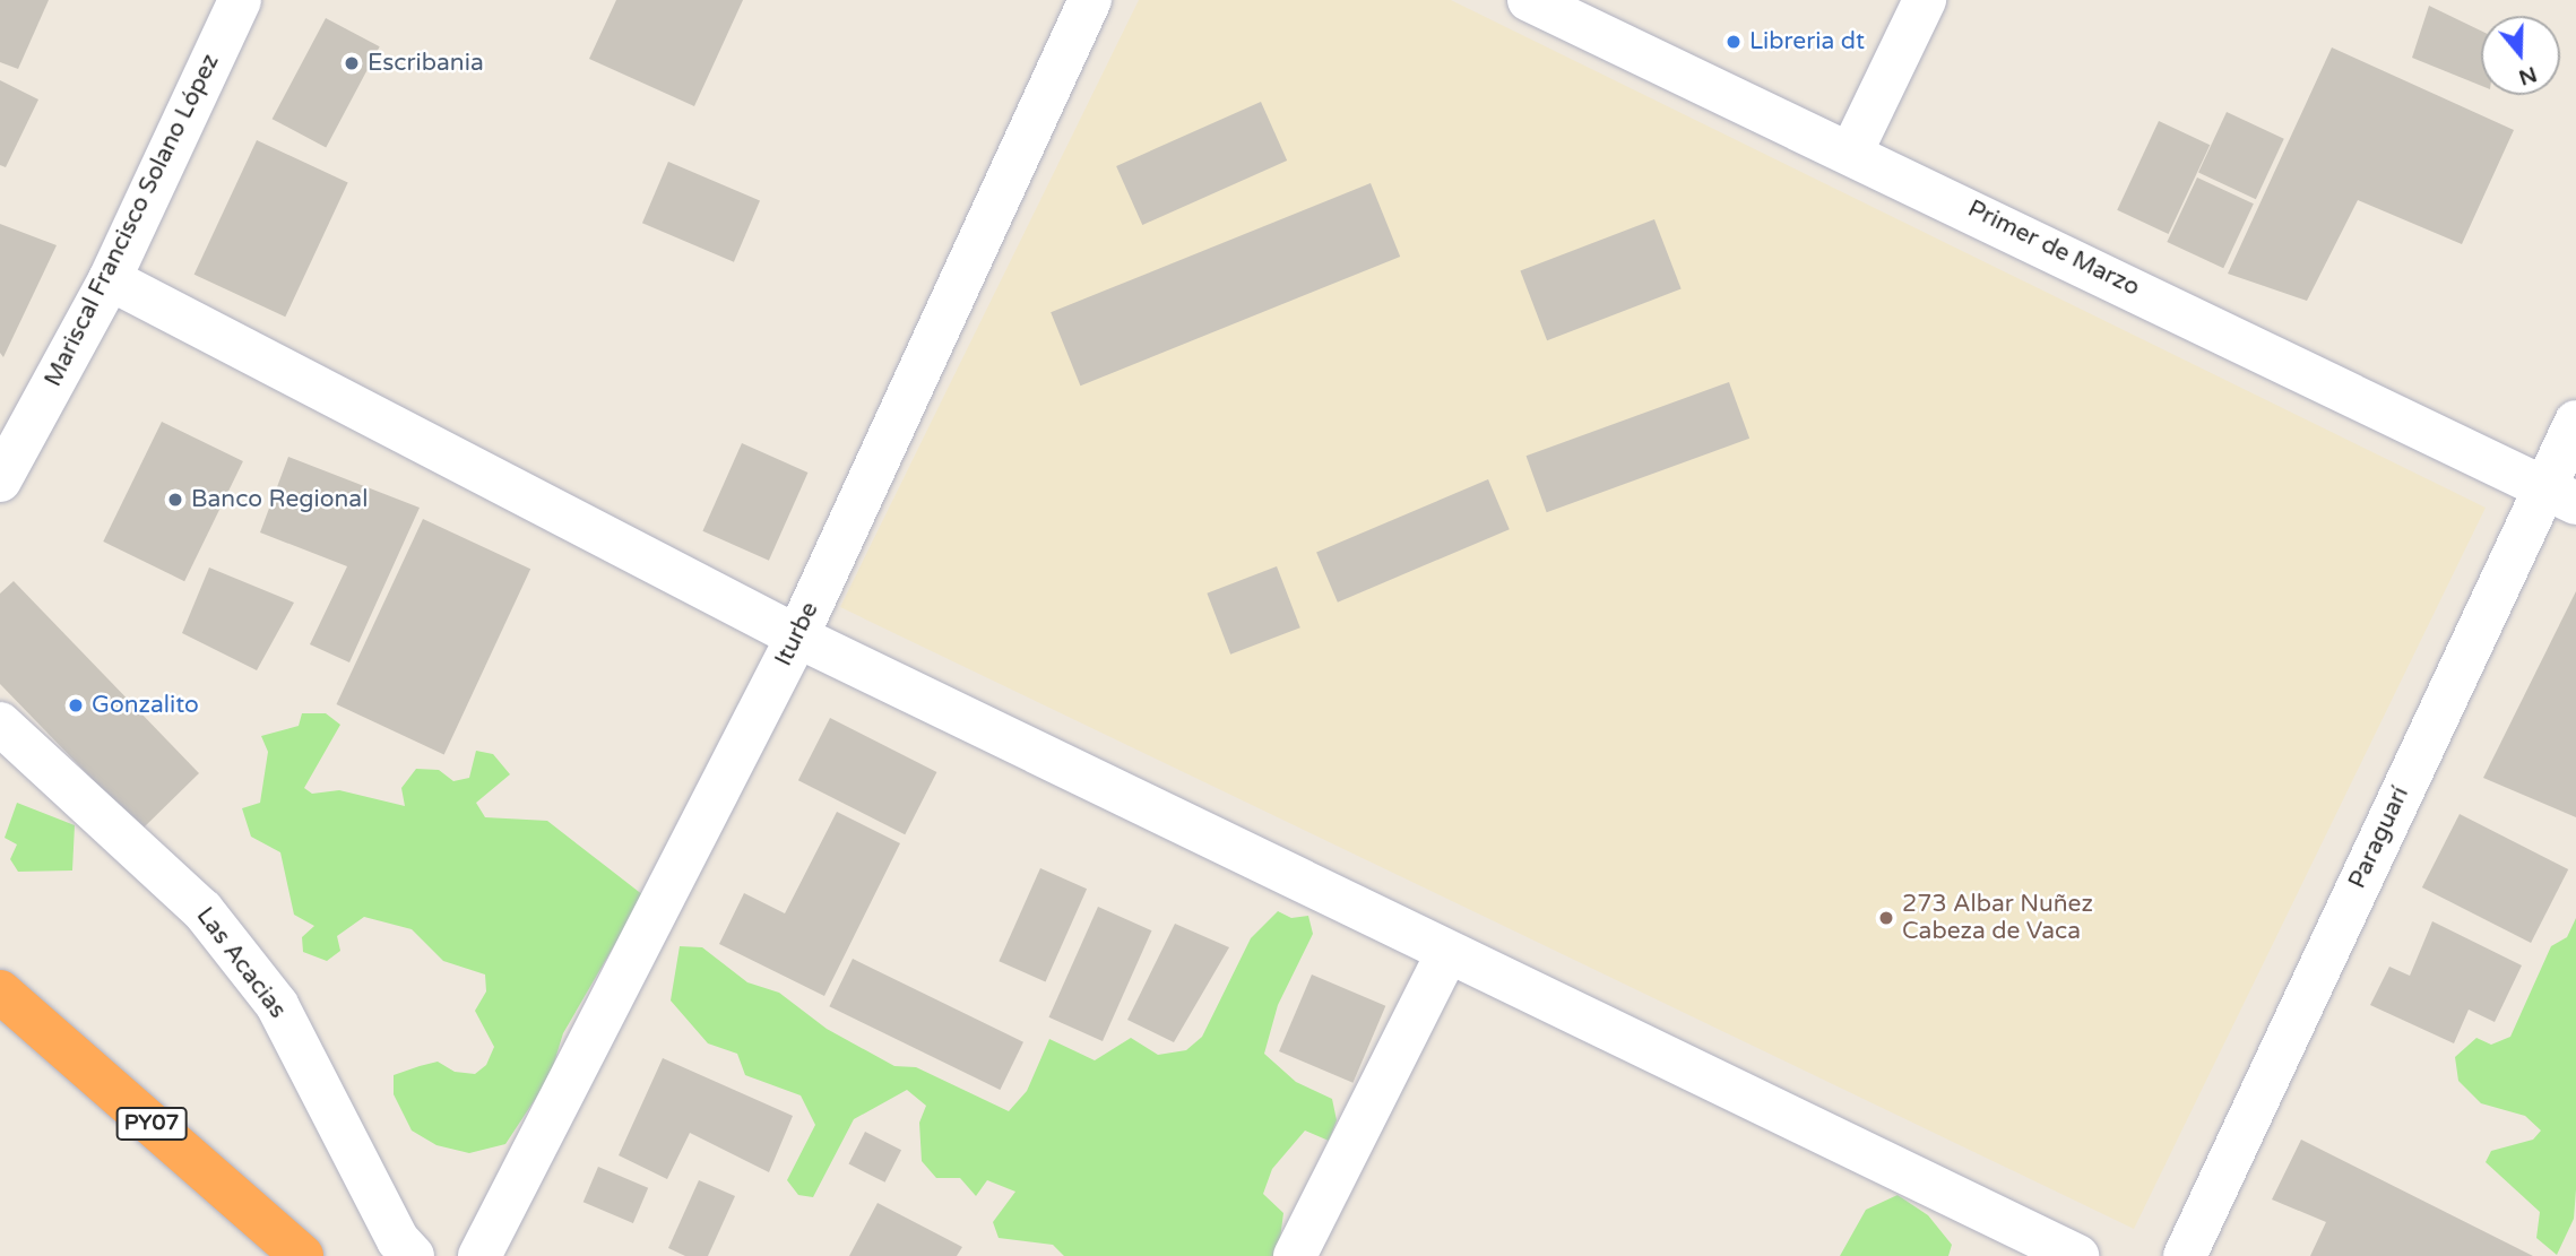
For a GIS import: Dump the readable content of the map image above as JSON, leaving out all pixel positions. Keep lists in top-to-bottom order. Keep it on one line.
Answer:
{"streets":{"highway":["PY07"],"street":["Mariscal Francisco Solano López","Primer de Marzo","Iturbe","Paraguarí","Las Acacias"]},"crossings":[["Primer de Marzo","Paraguarí"]],"places":["Libreria dt","Escribania","Banco Regional","Gonzalito","273 Albar Nuñez Cabeza de Vaca"],"north":"bottom"}
